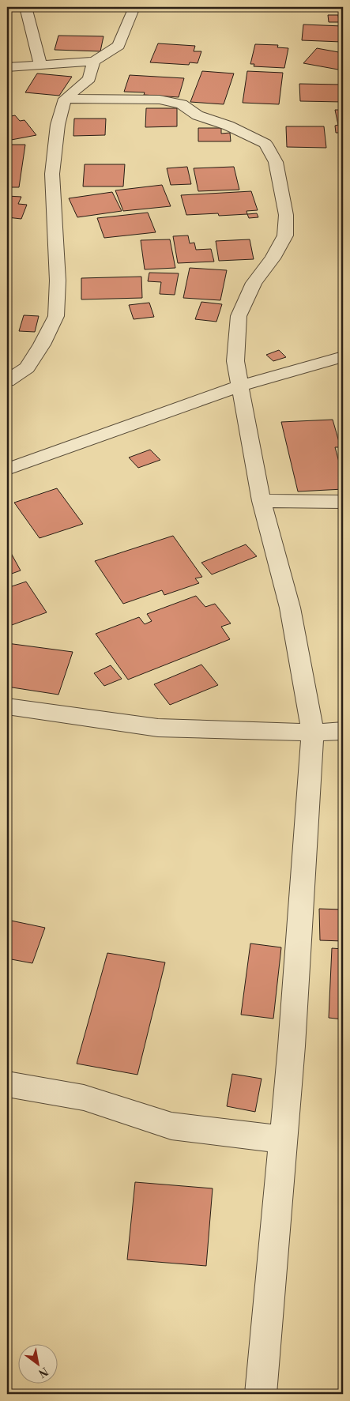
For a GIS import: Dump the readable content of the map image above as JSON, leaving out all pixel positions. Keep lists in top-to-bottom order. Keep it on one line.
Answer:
{"north":"bottom right"}
